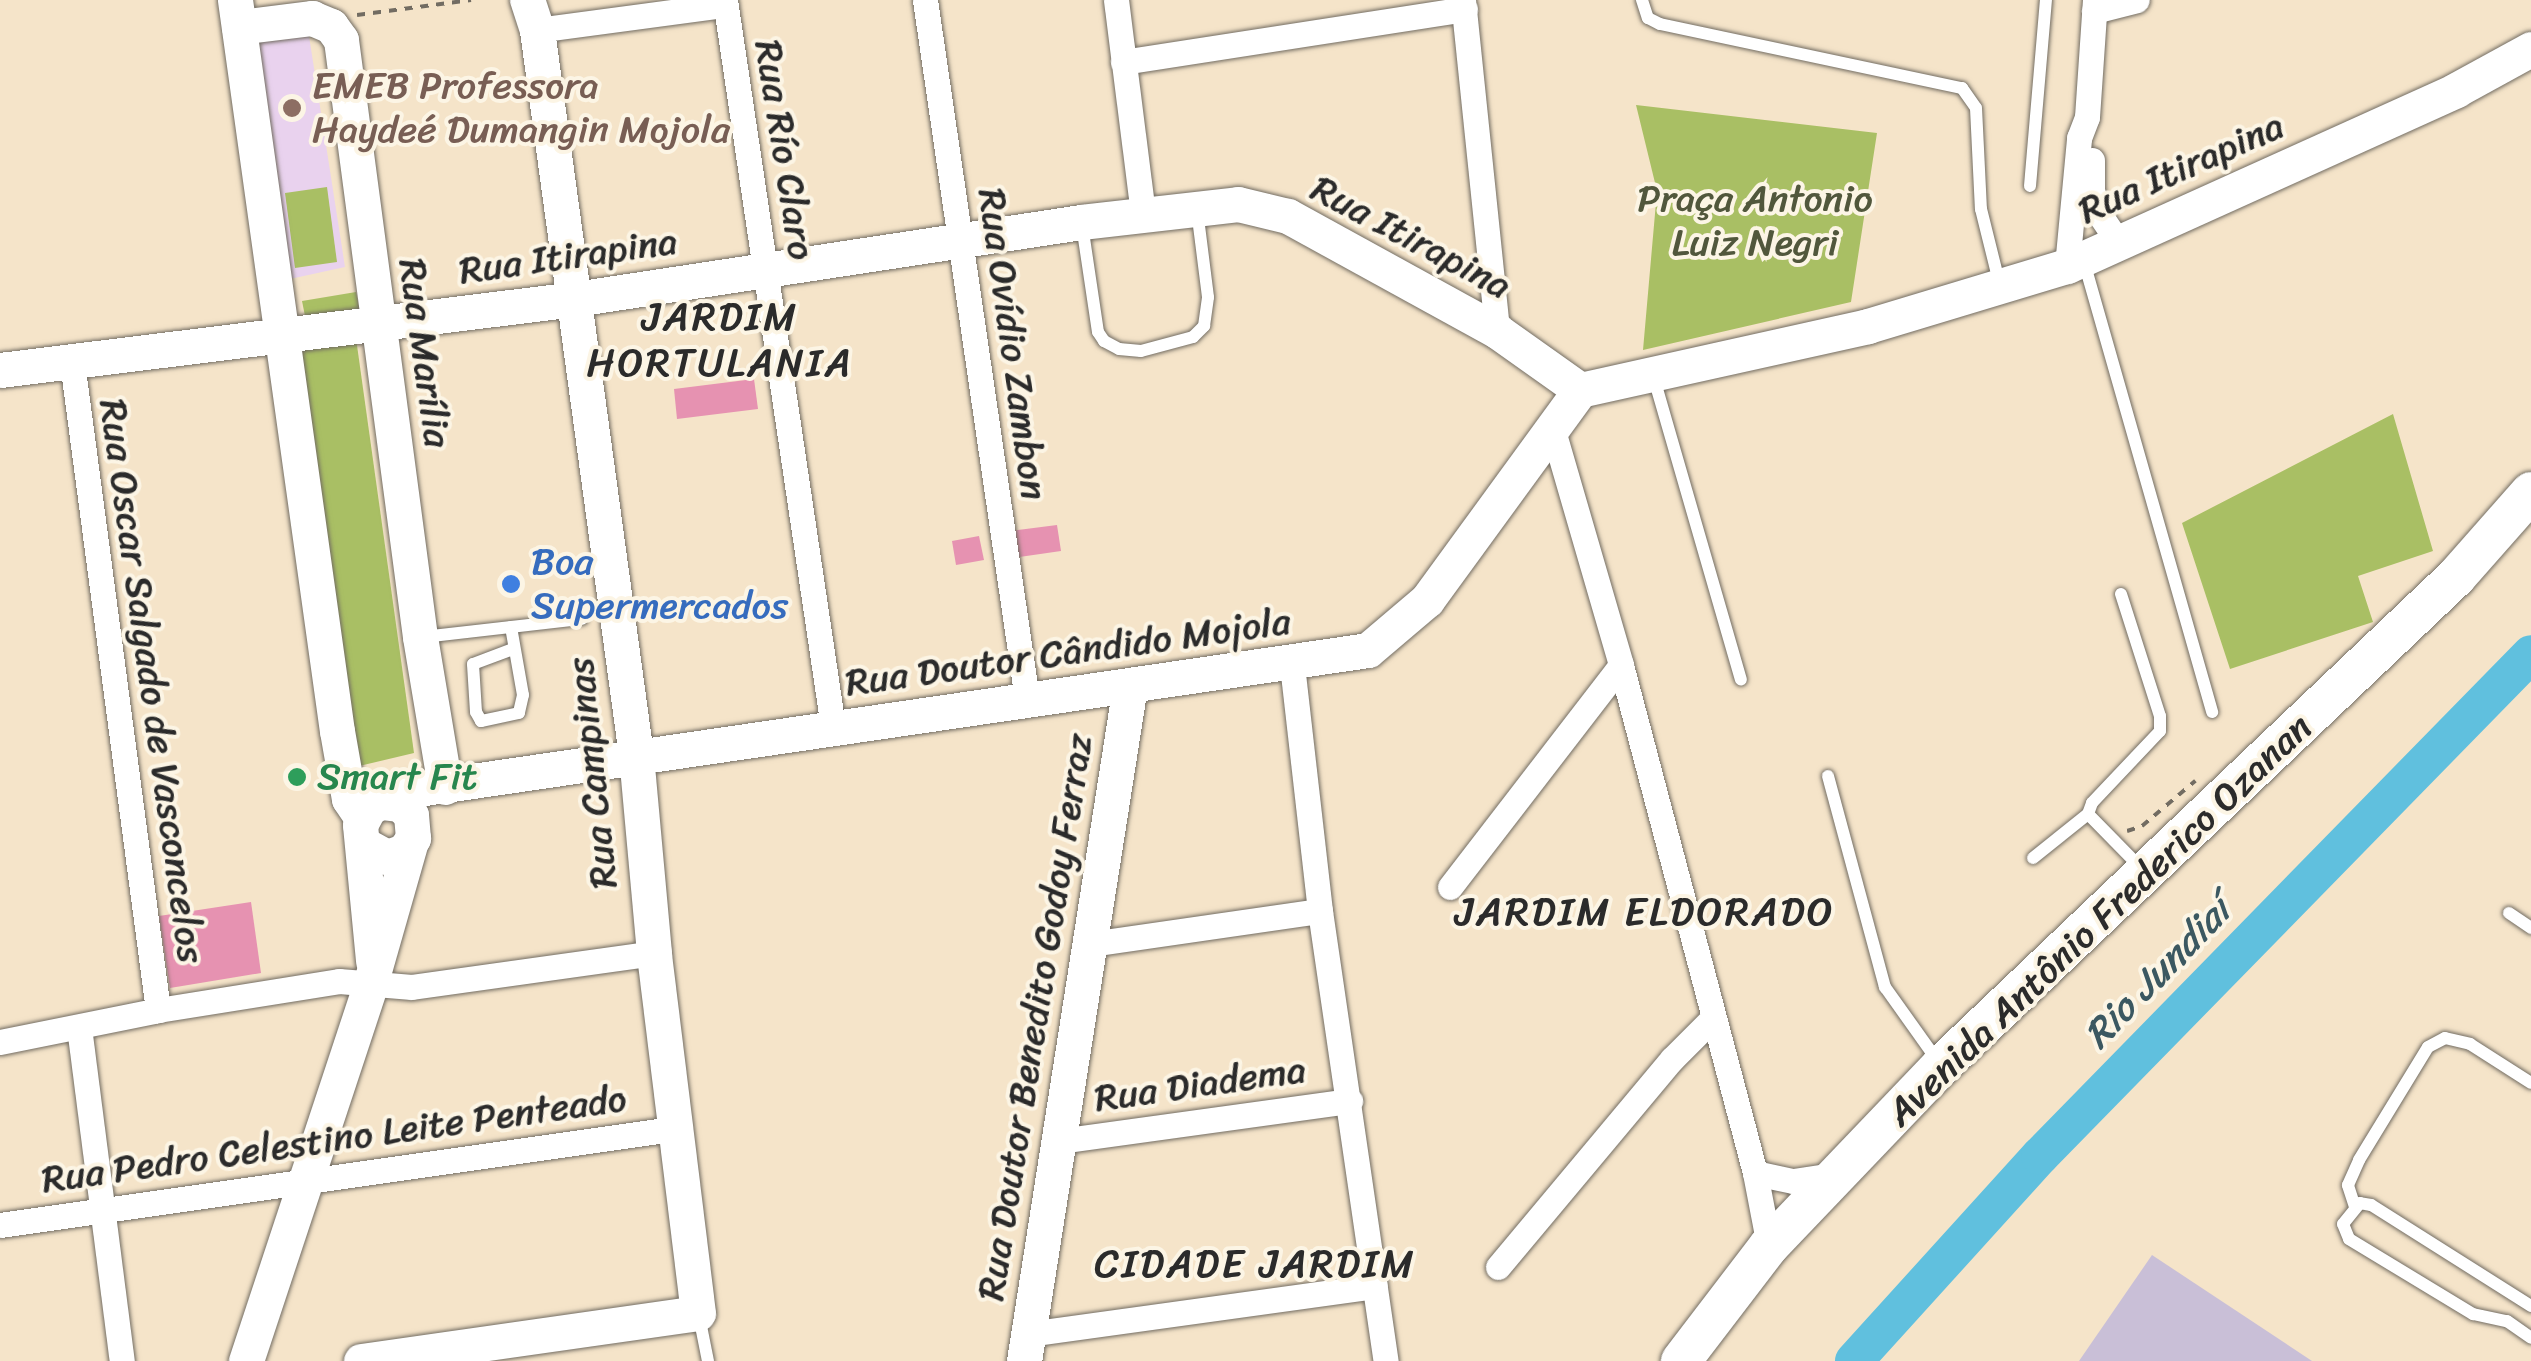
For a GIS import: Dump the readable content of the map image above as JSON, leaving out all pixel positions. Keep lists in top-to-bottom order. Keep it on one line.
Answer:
{"streets":{"main road":["Avenida Antônio Frederico Ozanan"],"street":["Rua Río Claro","Rua Itirapina","Rua Ovídio Zambon","Rua Marília","Rua Doutor Cândido Mojola","Rua Oscar Salgado de Vasconcelos","Rua Campinas","Rua Doutor Benedito Godoy Ferraz","Rua Diadema","Rua Pedro Celestino Leite Penteado"]},"crossings":[["Rua Río Claro","Rua Itirapina"],["Rua Río Claro","Rua Doutor Cândido Mojola"],["Rua Itirapina","Rua Ovídio Zambon"],["Rua Itirapina","Rua Marília"],["Rua Itirapina","Rua Doutor Cândido Mojola"],["Rua Itirapina","Rua Oscar Salgado de Vasconcelos"],["Rua Itirapina","Rua Campinas"],["Rua Ovídio Zambon","Rua Doutor Cândido Mojola"],["Rua Marília","Rua Doutor Cândido Mojola"],["Rua Doutor Cândido Mojola","Rua Campinas"],["Rua Doutor Cândido Mojola","Rua Doutor Benedito Godoy Ferraz"],["Rua Campinas","Rua Pedro Celestino Leite Penteado"],["Rua Doutor Benedito Godoy Ferraz","Rua Diadema"]],"districts":["JARDIM HORTULANIA","JARDIM ELDORADO","CIDADE JARDIM"],"water":["Rio Jundiaí"],"parks":["Praça Antonio Luiz Negri"],"places":["EMEB Professora Haydeé Dumangin Mojola","Boa Supermercados","Smart Fit"]}
